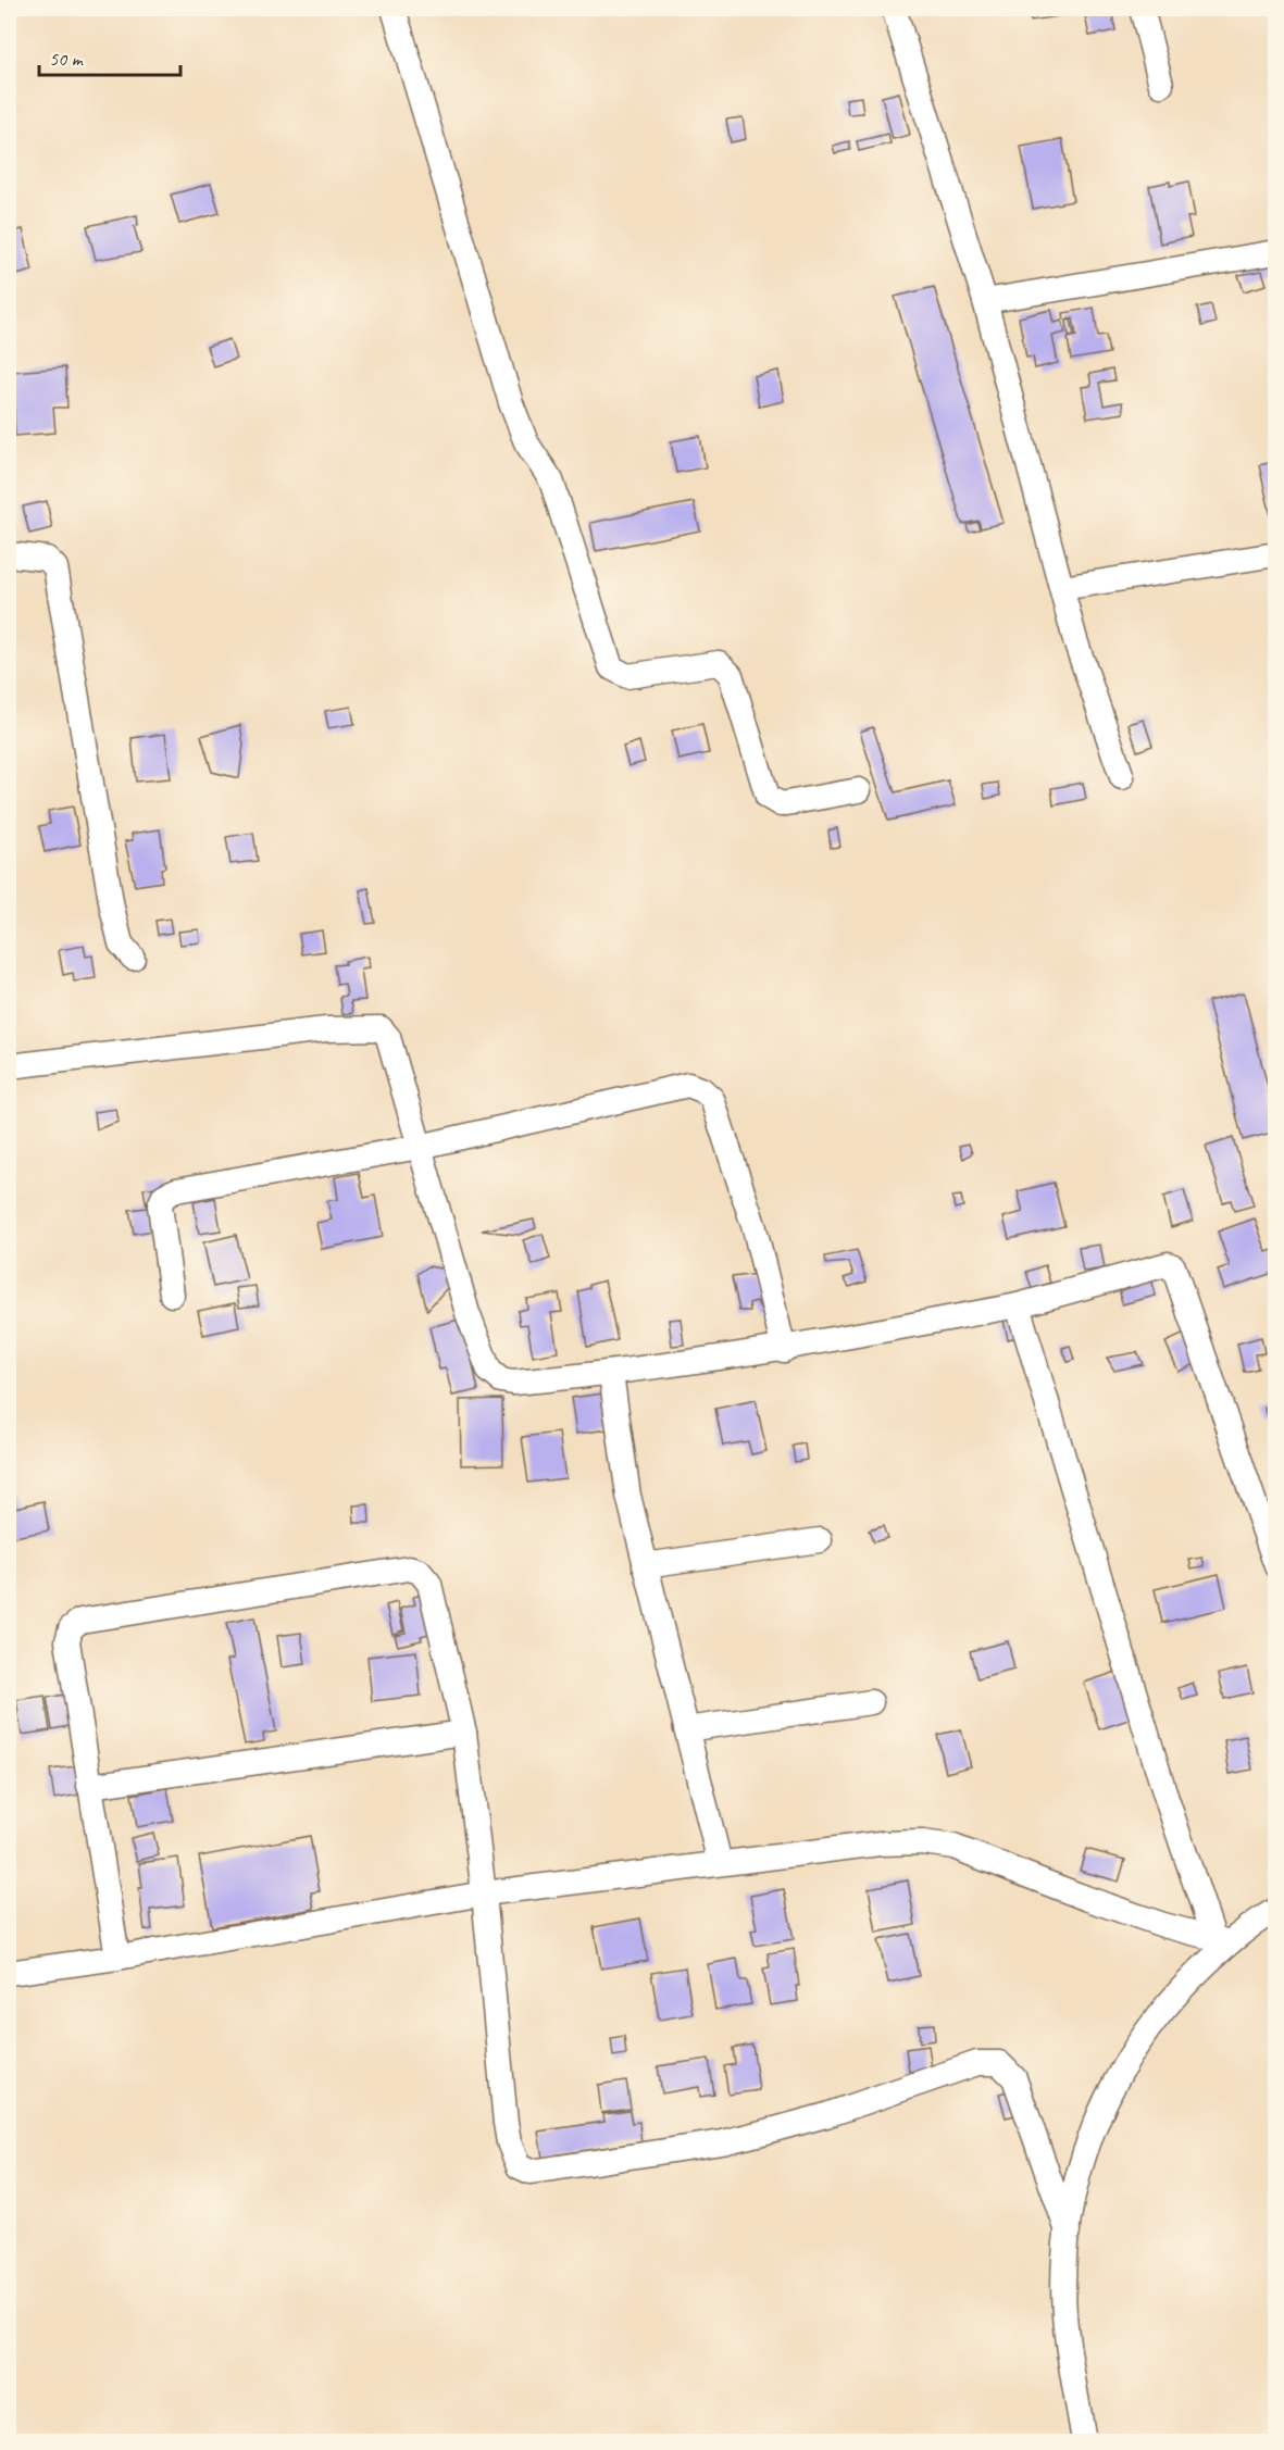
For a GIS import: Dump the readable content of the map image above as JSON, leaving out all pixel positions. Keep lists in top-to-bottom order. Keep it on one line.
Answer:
{"scale_bar":"50 m"}
